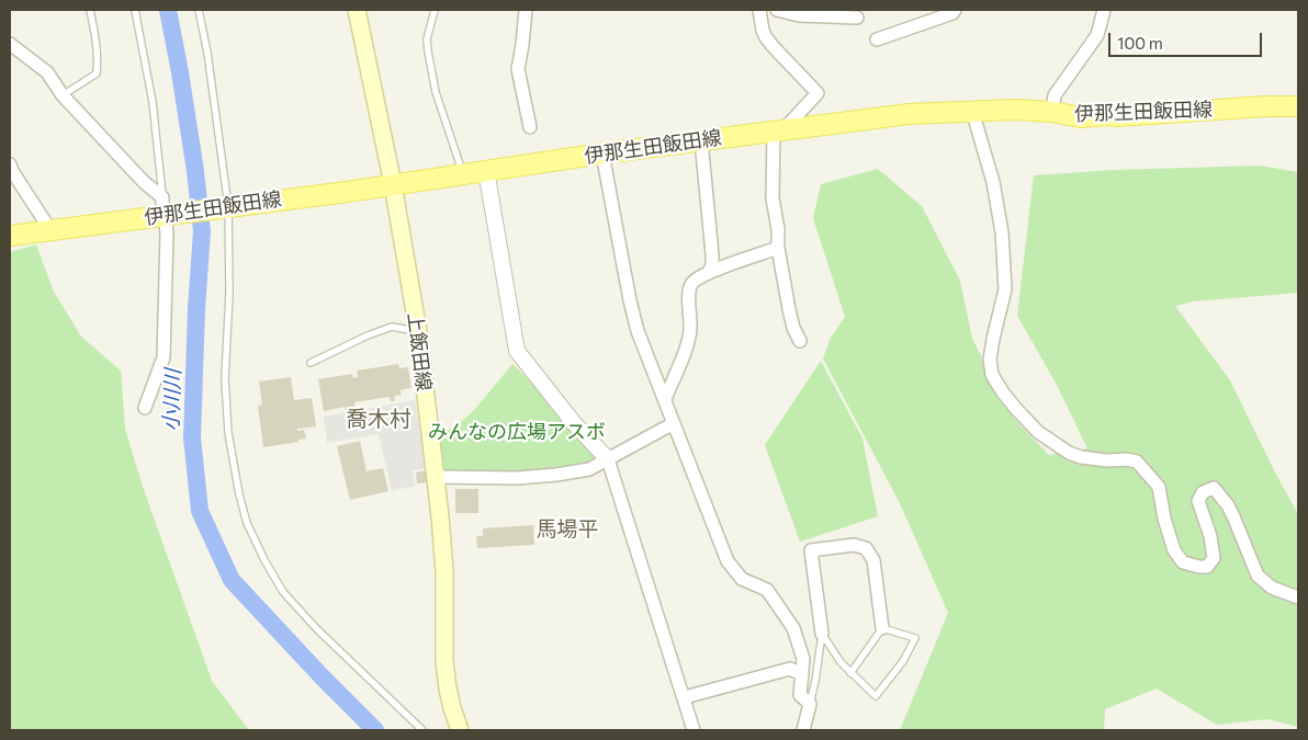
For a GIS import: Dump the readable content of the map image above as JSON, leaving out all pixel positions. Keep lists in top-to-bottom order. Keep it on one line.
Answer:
{"streets":{"main road":["伊那生田飯田線","上飯田線"]},"crossings":[["伊那生田飯田線","上飯田線"]],"districts":["喬木村","馬場平"],"water":["小川川"],"parks":["みんなの広場アスボ"],"scale_bar":"100 m"}
